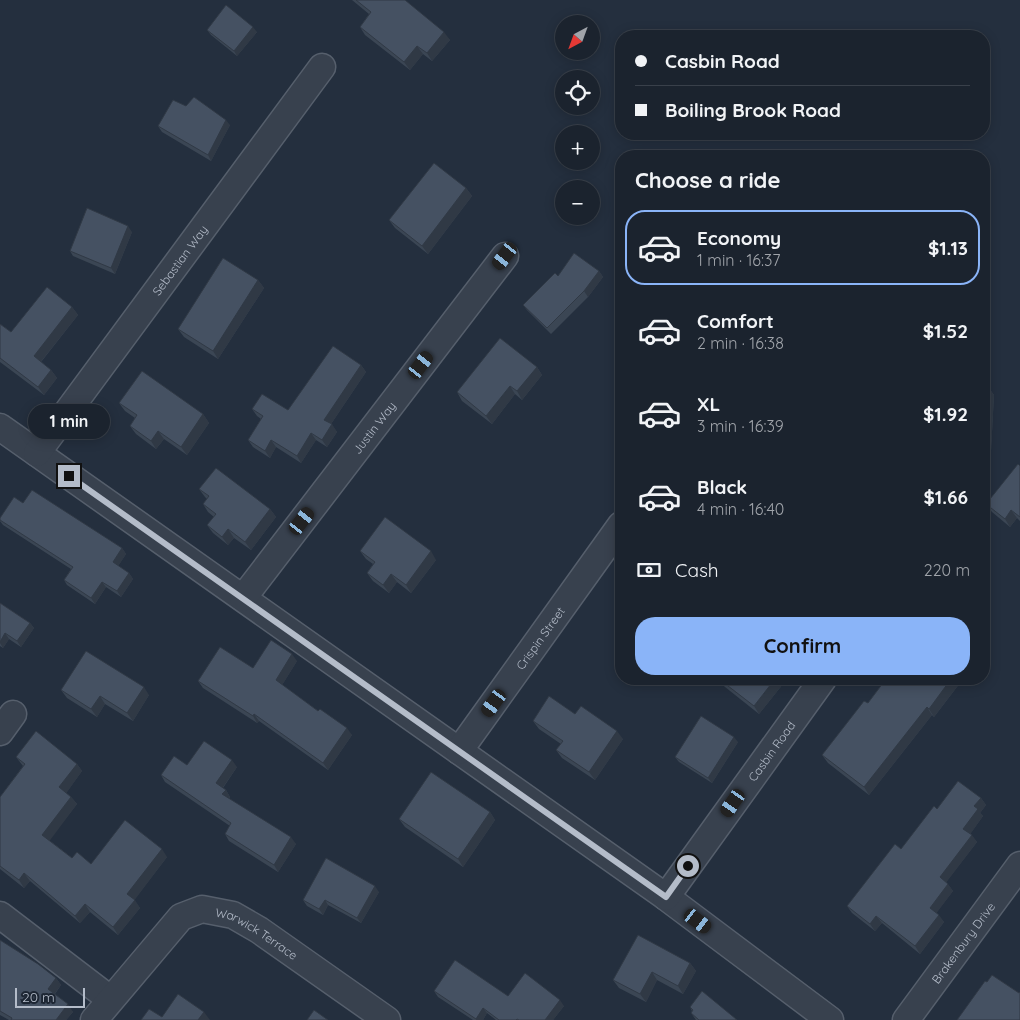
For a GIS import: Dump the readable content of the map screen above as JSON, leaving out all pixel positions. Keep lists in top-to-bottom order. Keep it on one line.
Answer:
{"streets":{"street":["Sebastian Way","Justin Way","Crispin Street","Casbin Road","Warwick Terrace","Brakenbury Drive"]},"scale_bar":"20 m","north":"bottom left","page":{"map_buttons":["+","−"],"banner":["Casbin Road","Boiling Brook Road"],"heading":"Choose a ride","list":[{"name":"Economy","note":"1 min · 16:37","value":"$1.13"},{"name":"Comfort","note":"2 min · 16:38","value":"$1.52"},{"name":"XL","note":"3 min · 16:39","value":"$1.92"},{"name":"Black","note":"4 min · 16:40","value":"$1.66"}],"bubble":"1 min","pay":["Cash","220 m"],"buttons":"Confirm","scale":"20 m"}}
